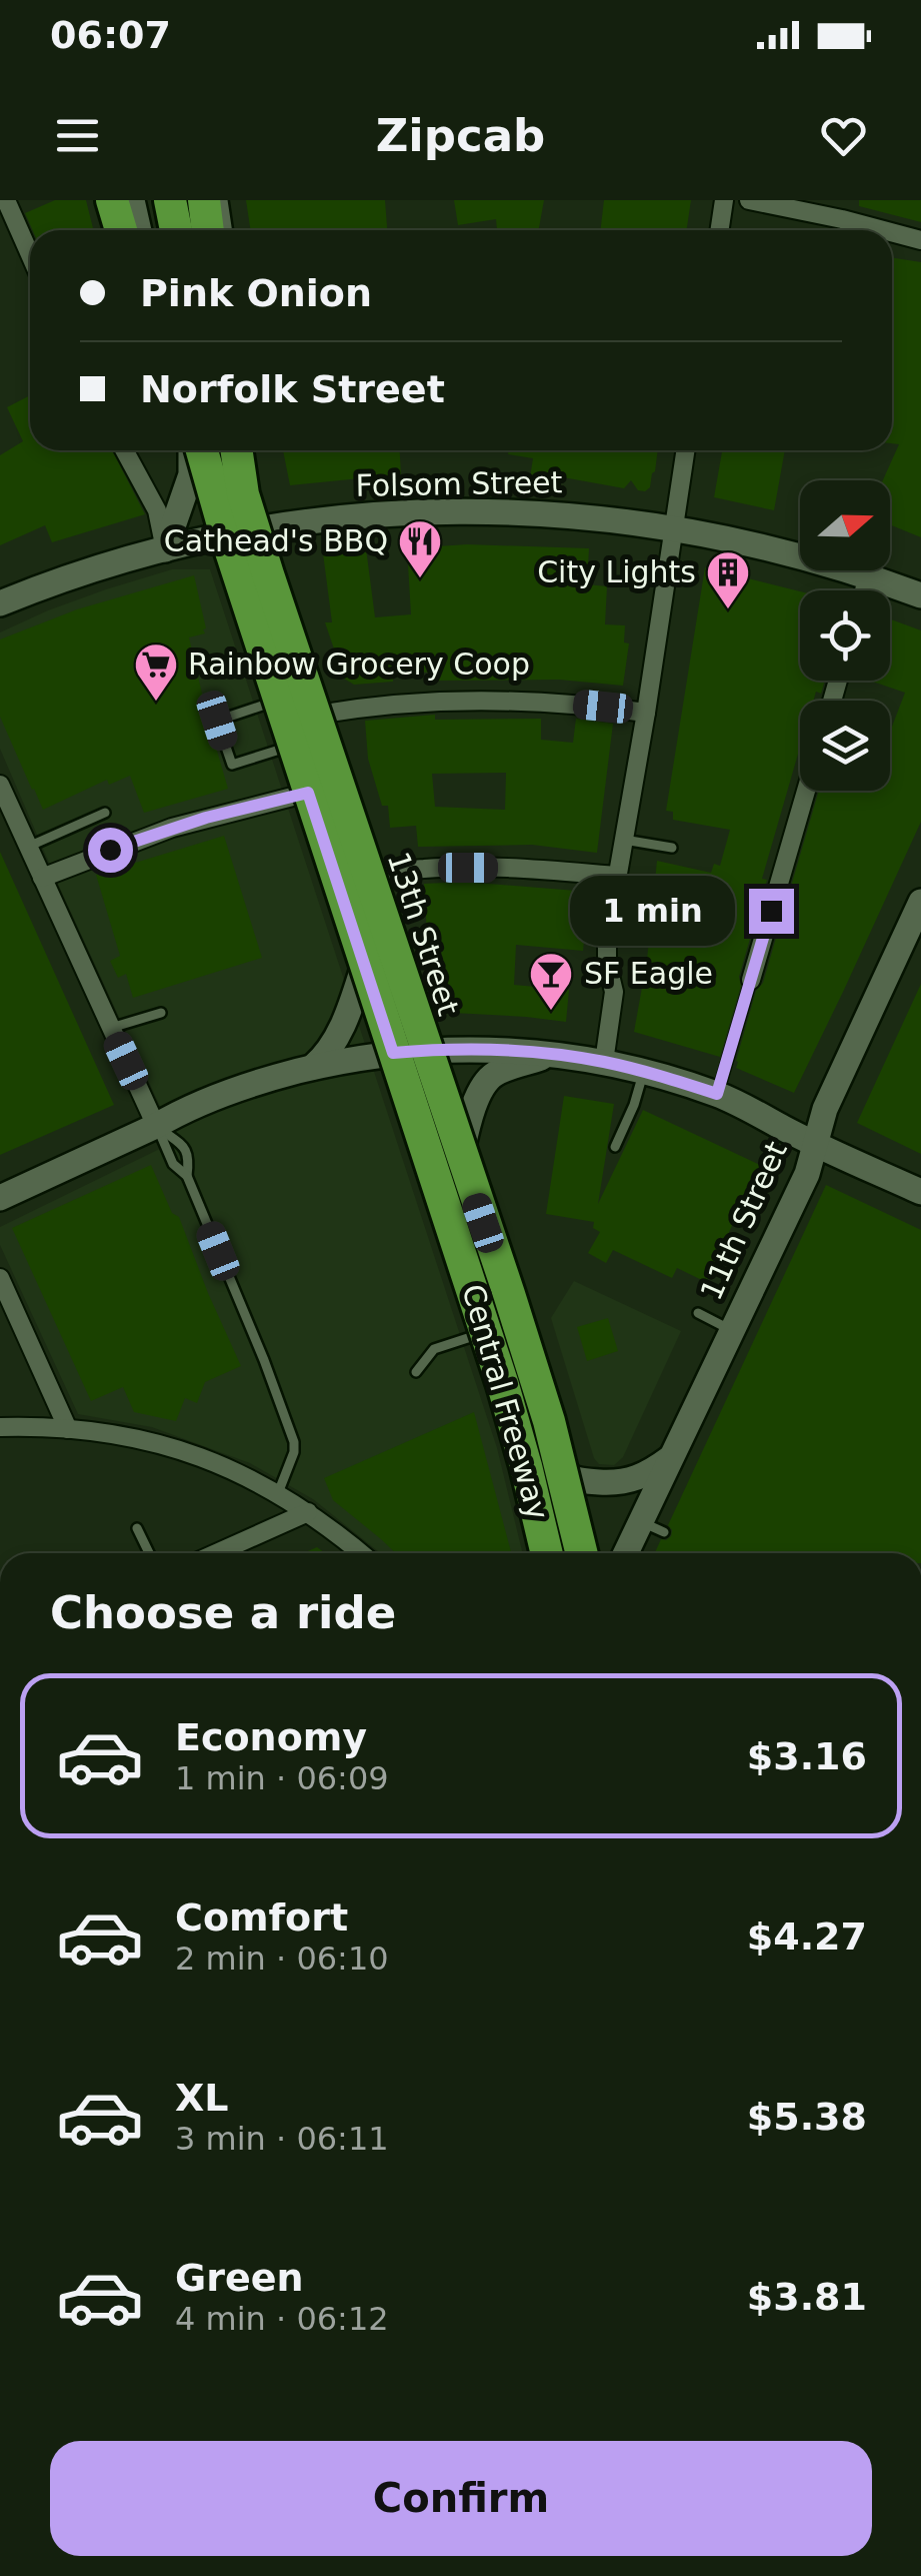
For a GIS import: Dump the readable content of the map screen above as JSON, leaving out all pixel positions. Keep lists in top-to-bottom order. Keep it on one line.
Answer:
{"streets":{"highway":["Central Freeway"],"main road":["Folsom Street","13th Street","11th Street"]},"crossings":[["Folsom Street","13th Street"]],"places":{"restaurant":["Cathead's BBQ"],"building":["City Lights"],"supermarket":["Rainbow Grocery Coop"],"bar":["SF Eagle"]},"north":"right","page":{"status":"06:07","header":"Zipcab","banner":["Pink Onion","Norfolk Street"],"bubble":"1 min","heading":"Choose a ride","list":[{"name":"Economy","note":"1 min · 06:09","value":"$3.16"},{"name":"Comfort","note":"2 min · 06:10","value":"$4.27"},{"name":"XL","note":"3 min · 06:11","value":"$5.38"},{"name":"Green","note":"4 min · 06:12","value":"$3.81"}],"buttons":"Confirm"}}
